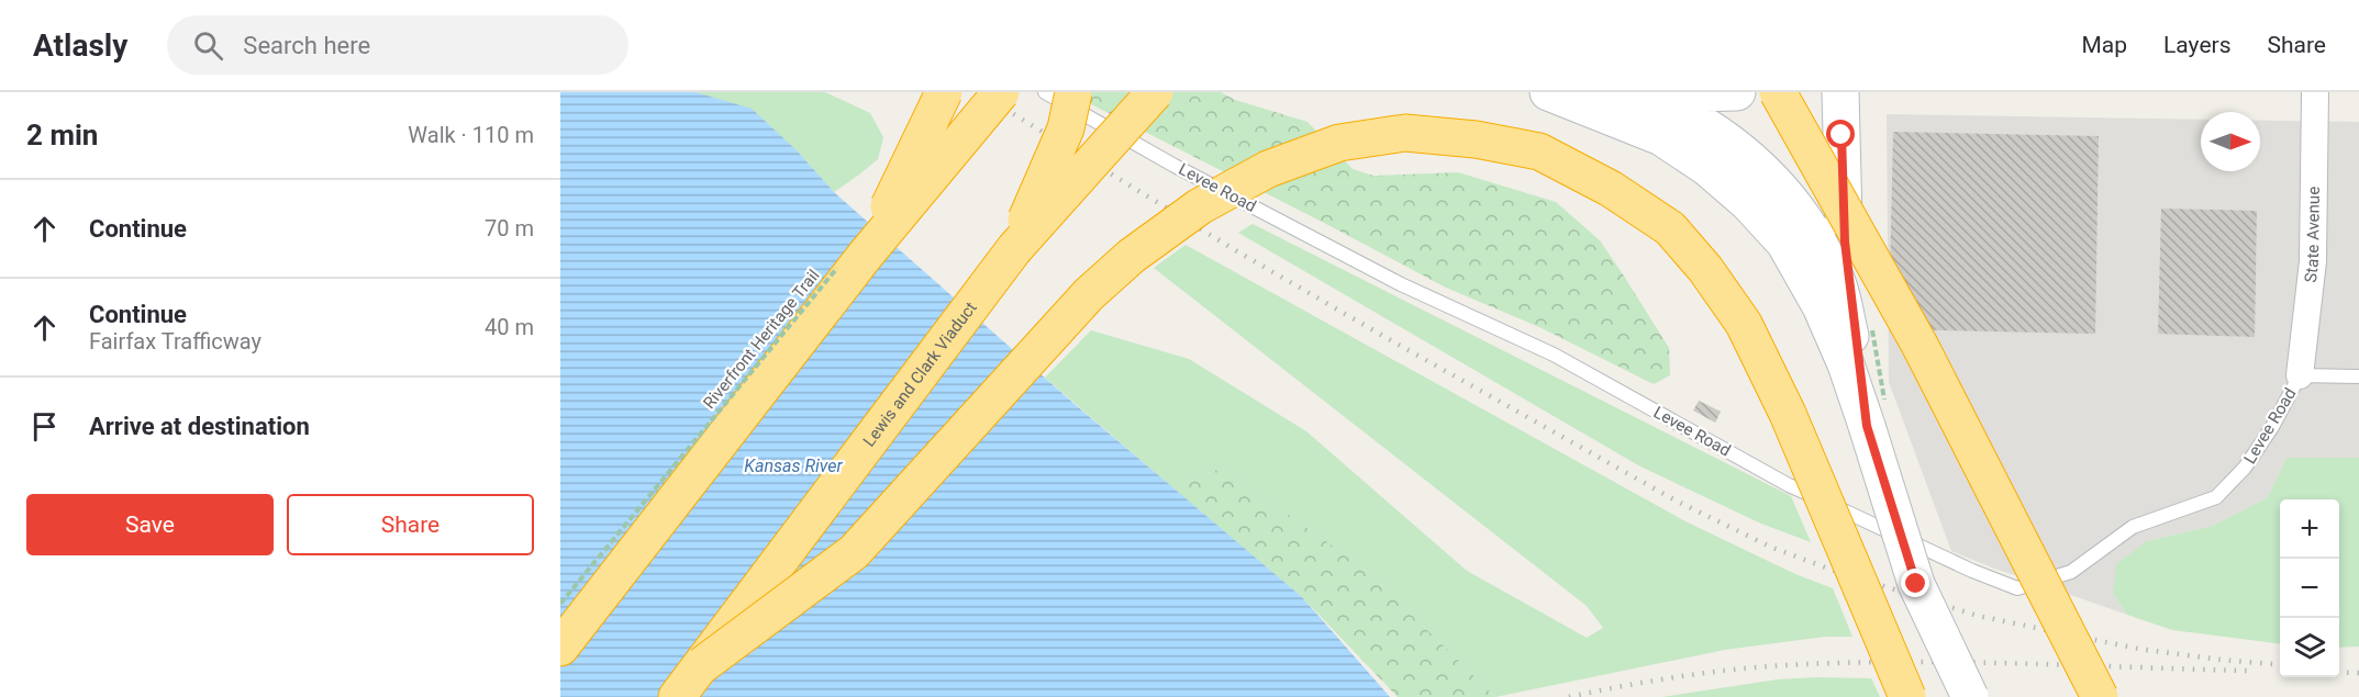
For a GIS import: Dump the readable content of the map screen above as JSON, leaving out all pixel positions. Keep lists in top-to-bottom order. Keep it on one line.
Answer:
{"streets":{"highway":["Lewis and Clark Viaduct"],"street":["State Avenue"],"lane":["Levee Road"],"path":["Riverfront Heritage Trail"]},"crossings":[["Levee Road","State Avenue"]],"water":["Kansas River"],"north":"right","page":{"header":"Atlasly","search":"Search here","nav":["Map","Layers","Share"],"heading":["2 min","Walk · 110 m"],"list":[["Continue","70 m"],["Continue","Fairfax Trafficway","40 m"],"Arrive at destination"],"buttons":["Save","Share"],"map_buttons":["+","−"]}}
